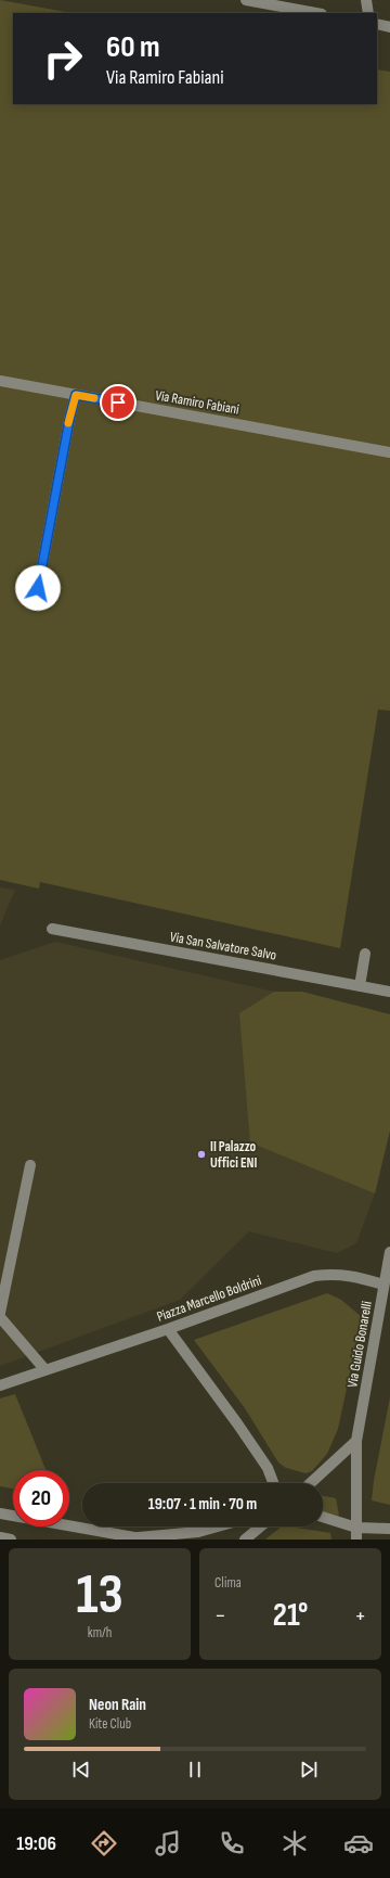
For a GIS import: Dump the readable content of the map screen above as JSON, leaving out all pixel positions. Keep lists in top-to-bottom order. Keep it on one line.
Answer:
{"streets":{"street":["Via Ramiro Fabiani","Via San Salvatore Salvo","Piazza Marcello Boldrini","Via Guido Bonarelli"]},"crossings":[["Piazza Marcello Boldrini","Via Guido Bonarelli"]],"places":["II Palazzo Uffici ENI"],"page":{"turn":["60 m","Via Ramiro Fabiani"],"limit":"20","trip":"19:07 · 1 min · 70 m","tile":[["13","km/h"],"Clima"],"heat":["−","21°","+"],"song":["Neon Rain","Kite Club"],"tabs":"19:06"}}
